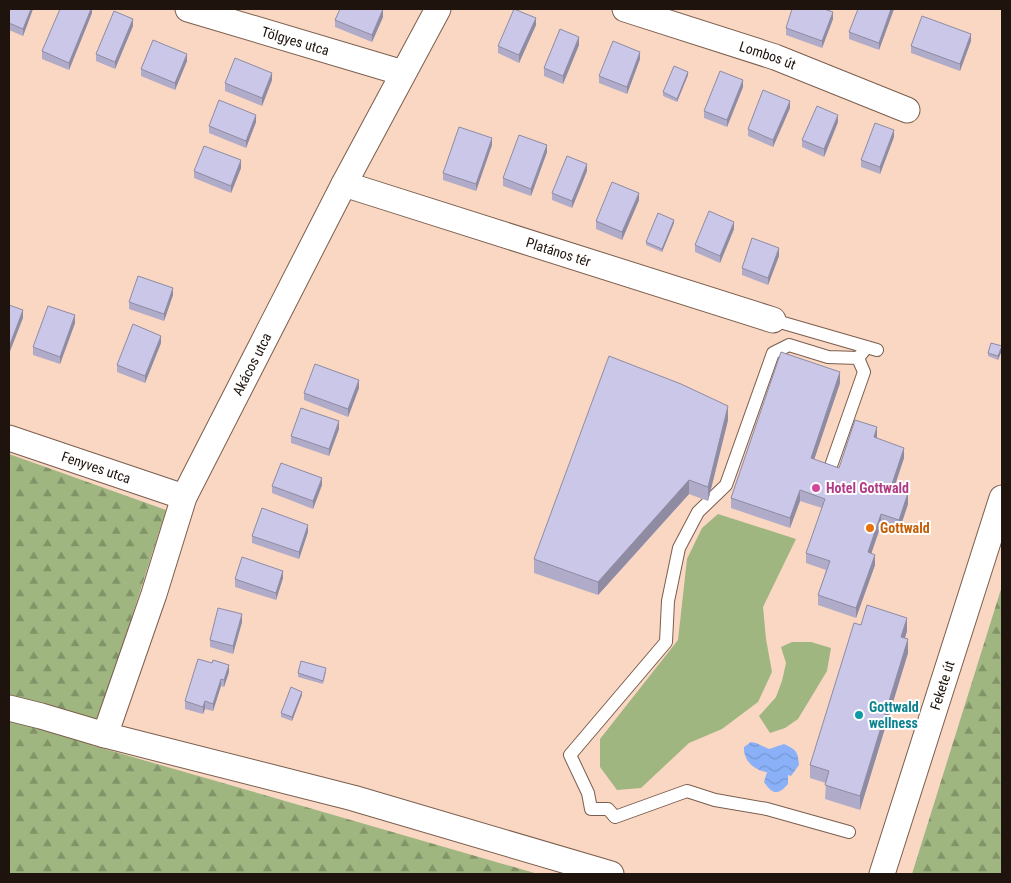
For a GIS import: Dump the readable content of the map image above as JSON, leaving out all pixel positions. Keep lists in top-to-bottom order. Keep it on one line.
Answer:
{"streets":{"street":["Tölgyes utca","Lombos út","Platános tér","Akácos utca","Fenyves utca","Fekete út"]},"crossings":[["Tölgyes utca","Akácos utca"],["Platános tér","Akácos utca"],["Akácos utca","Fenyves utca"]],"places":["Hotel Gottwald","Gottwald","Gottwald wellness"]}
